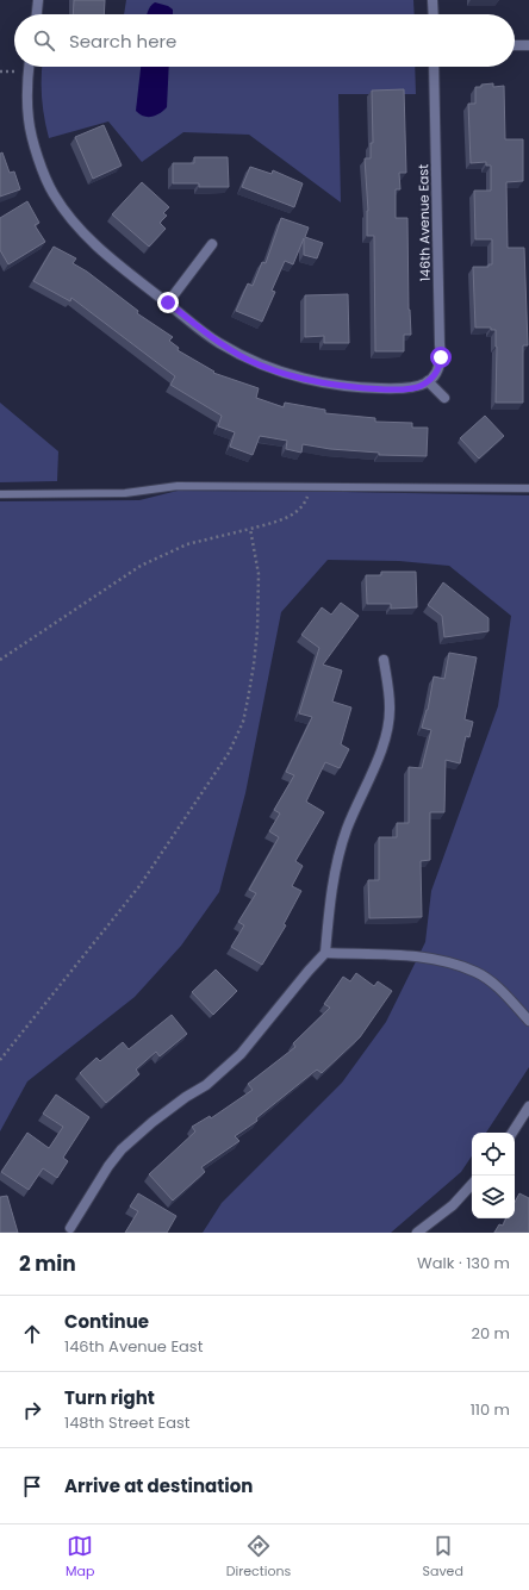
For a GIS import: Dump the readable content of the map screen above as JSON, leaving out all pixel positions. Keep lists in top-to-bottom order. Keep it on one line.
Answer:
{"streets":{"street":["146th Avenue East"]},"page":{"search":"Search here","heading":["2 min","Walk · 130 m"],"list":[["Continue","146th Avenue East","20 m"],["Turn right","148th Street East","110 m"],"Arrive at destination"],"nav":["Map","Directions","Saved"]}}
